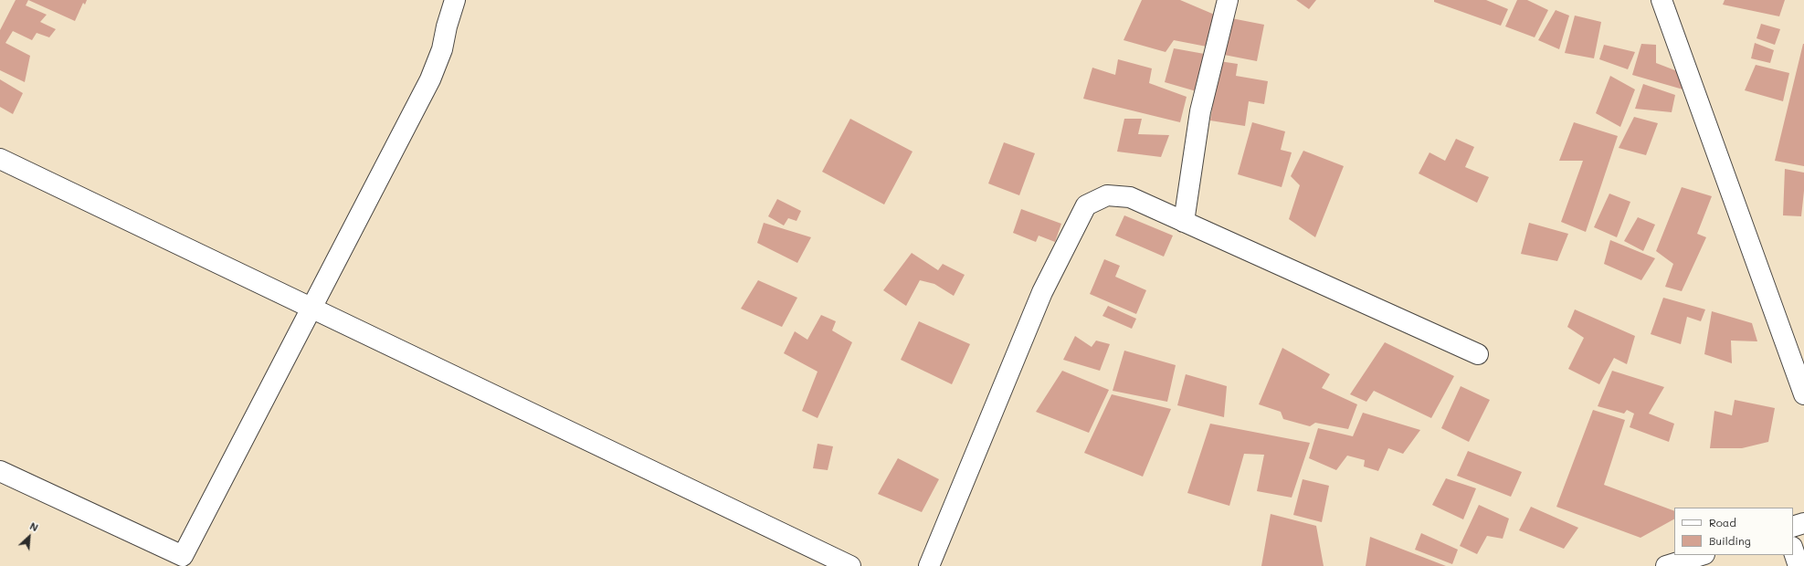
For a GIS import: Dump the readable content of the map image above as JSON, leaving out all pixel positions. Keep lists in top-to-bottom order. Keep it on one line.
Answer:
{"legend":["Road","Building"],"north":"top right"}
